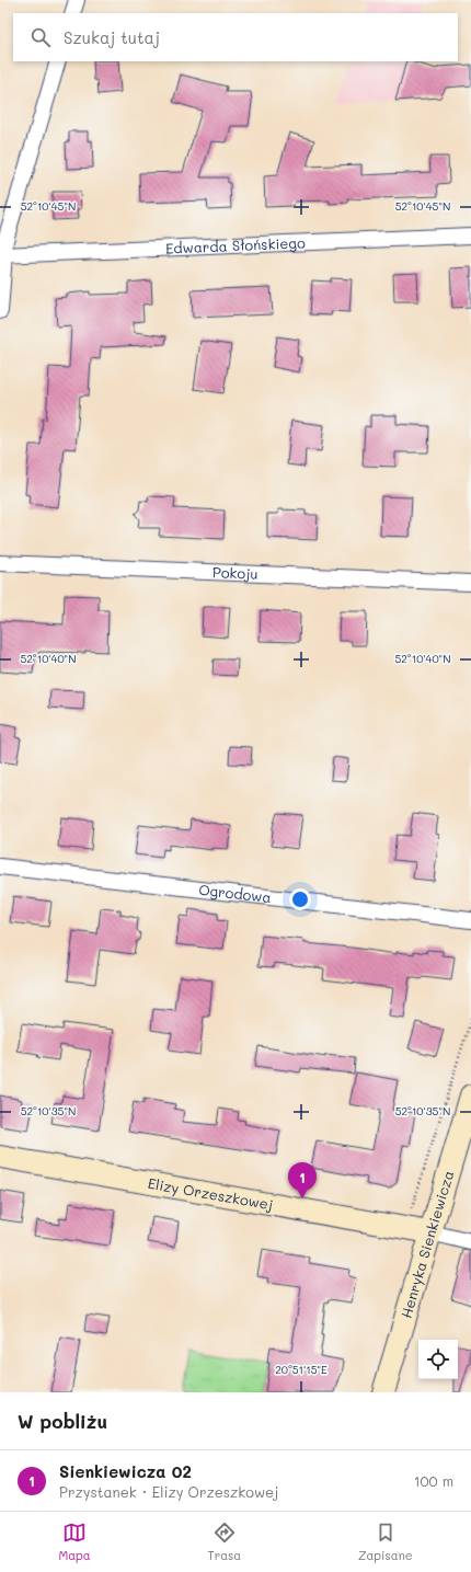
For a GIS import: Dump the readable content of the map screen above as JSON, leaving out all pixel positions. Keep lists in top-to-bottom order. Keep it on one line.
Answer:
{"streets":{"street":["Edwarda Słońskiego","Pokoju","Ogrodowa","Elizy Orzeszkowej","Henryka Sienkiewicza"]},"crossings":[["Elizy Orzeszkowej","Henryka Sienkiewicza"]],"page":{"search":"Szukaj tutaj","pins":"1","heading":"W pobliżu","list":[{"mark":"1","name":"Sienkiewicza 02","note":"Przystanek · Elizy Orzeszkowej","value":"100 m"}],"nav":["Mapa","Trasa","Zapisane"]},"coordinates":["52°10'45\"N","52°10'40\"N","52°10'35\"N","20°51'15\"E"]}
